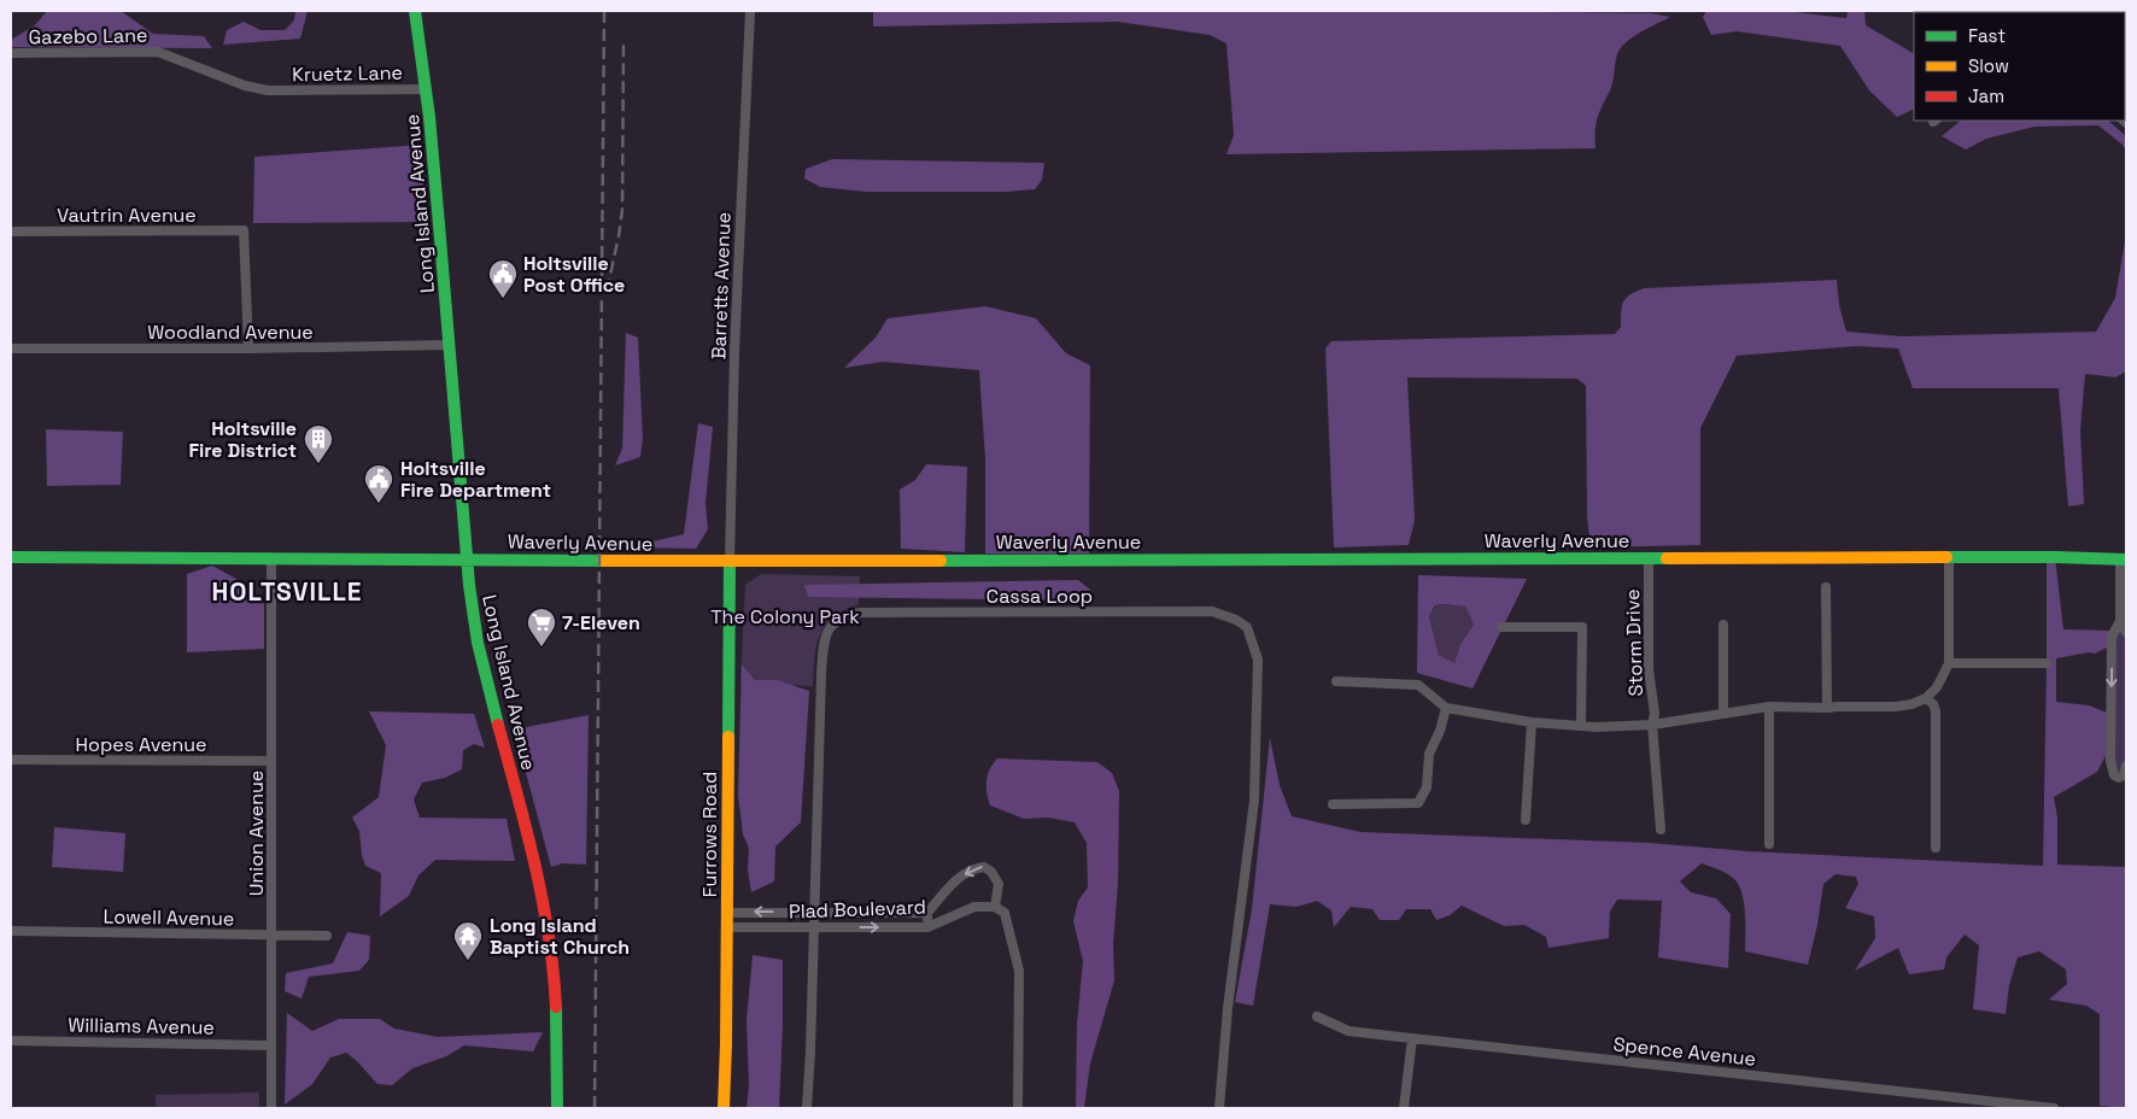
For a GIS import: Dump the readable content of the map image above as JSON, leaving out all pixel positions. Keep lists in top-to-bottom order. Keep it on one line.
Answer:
{"streets":{"street":["Gazebo Lane","Kruetz Lane","Long Island Avenue","Vautrin Avenue","Barretts Avenue","Woodland Avenue","Waverly Avenue","Cassa Loop","Storm Drive","Hopes Avenue","Union Avenue","Furrows Road","Plad Boulevard","Lowell Avenue","Williams Avenue","Spence Avenue"]},"crossings":[["Gazebo Lane","Kruetz Lane"],["Kruetz Lane","Long Island Avenue"],["Long Island Avenue","Woodland Avenue"],["Long Island Avenue","Waverly Avenue"],["Vautrin Avenue","Woodland Avenue"],["Barretts Avenue","Waverly Avenue"],["Barretts Avenue","Furrows Road"],["Waverly Avenue","Storm Drive"],["Waverly Avenue","Union Avenue"],["Waverly Avenue","Furrows Road"],["Cassa Loop","Plad Boulevard"],["Hopes Avenue","Union Avenue"],["Union Avenue","Lowell Avenue"],["Union Avenue","Williams Avenue"],["Furrows Road","Plad Boulevard"]],"districts":["HOLTSVILLE"],"parks":["The Colony Park"],"places":{"public building":["Holtsville Post Office","Holtsville Fire Department"],"building":["Holtsville Fire District"],"supermarket":["7-Eleven"],"temple":["Long Island Baptist Church"]},"legend":["Fast","Slow","Jam"]}
